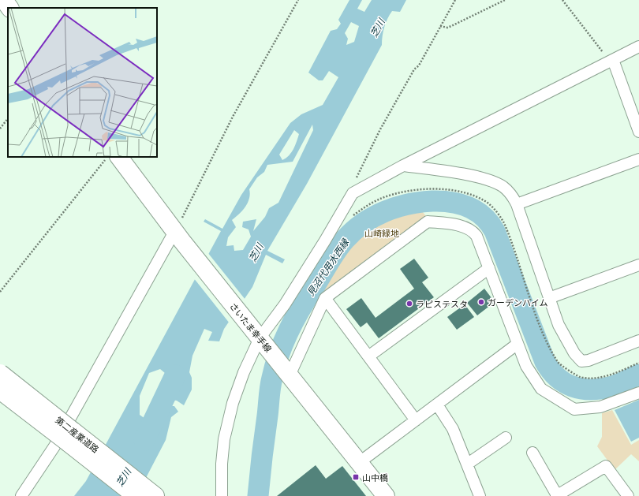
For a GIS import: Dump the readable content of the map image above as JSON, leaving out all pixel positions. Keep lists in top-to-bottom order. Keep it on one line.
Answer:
{"streets":{"main road":["さいたま幸手線","第二産業道路"]},"water":["芝川","見沼代用水西縁"],"parks":["山崎緑地"],"places":{"other":["ガーデンハイム","ラピステスタ"],"transit":["山中橋"]}}
